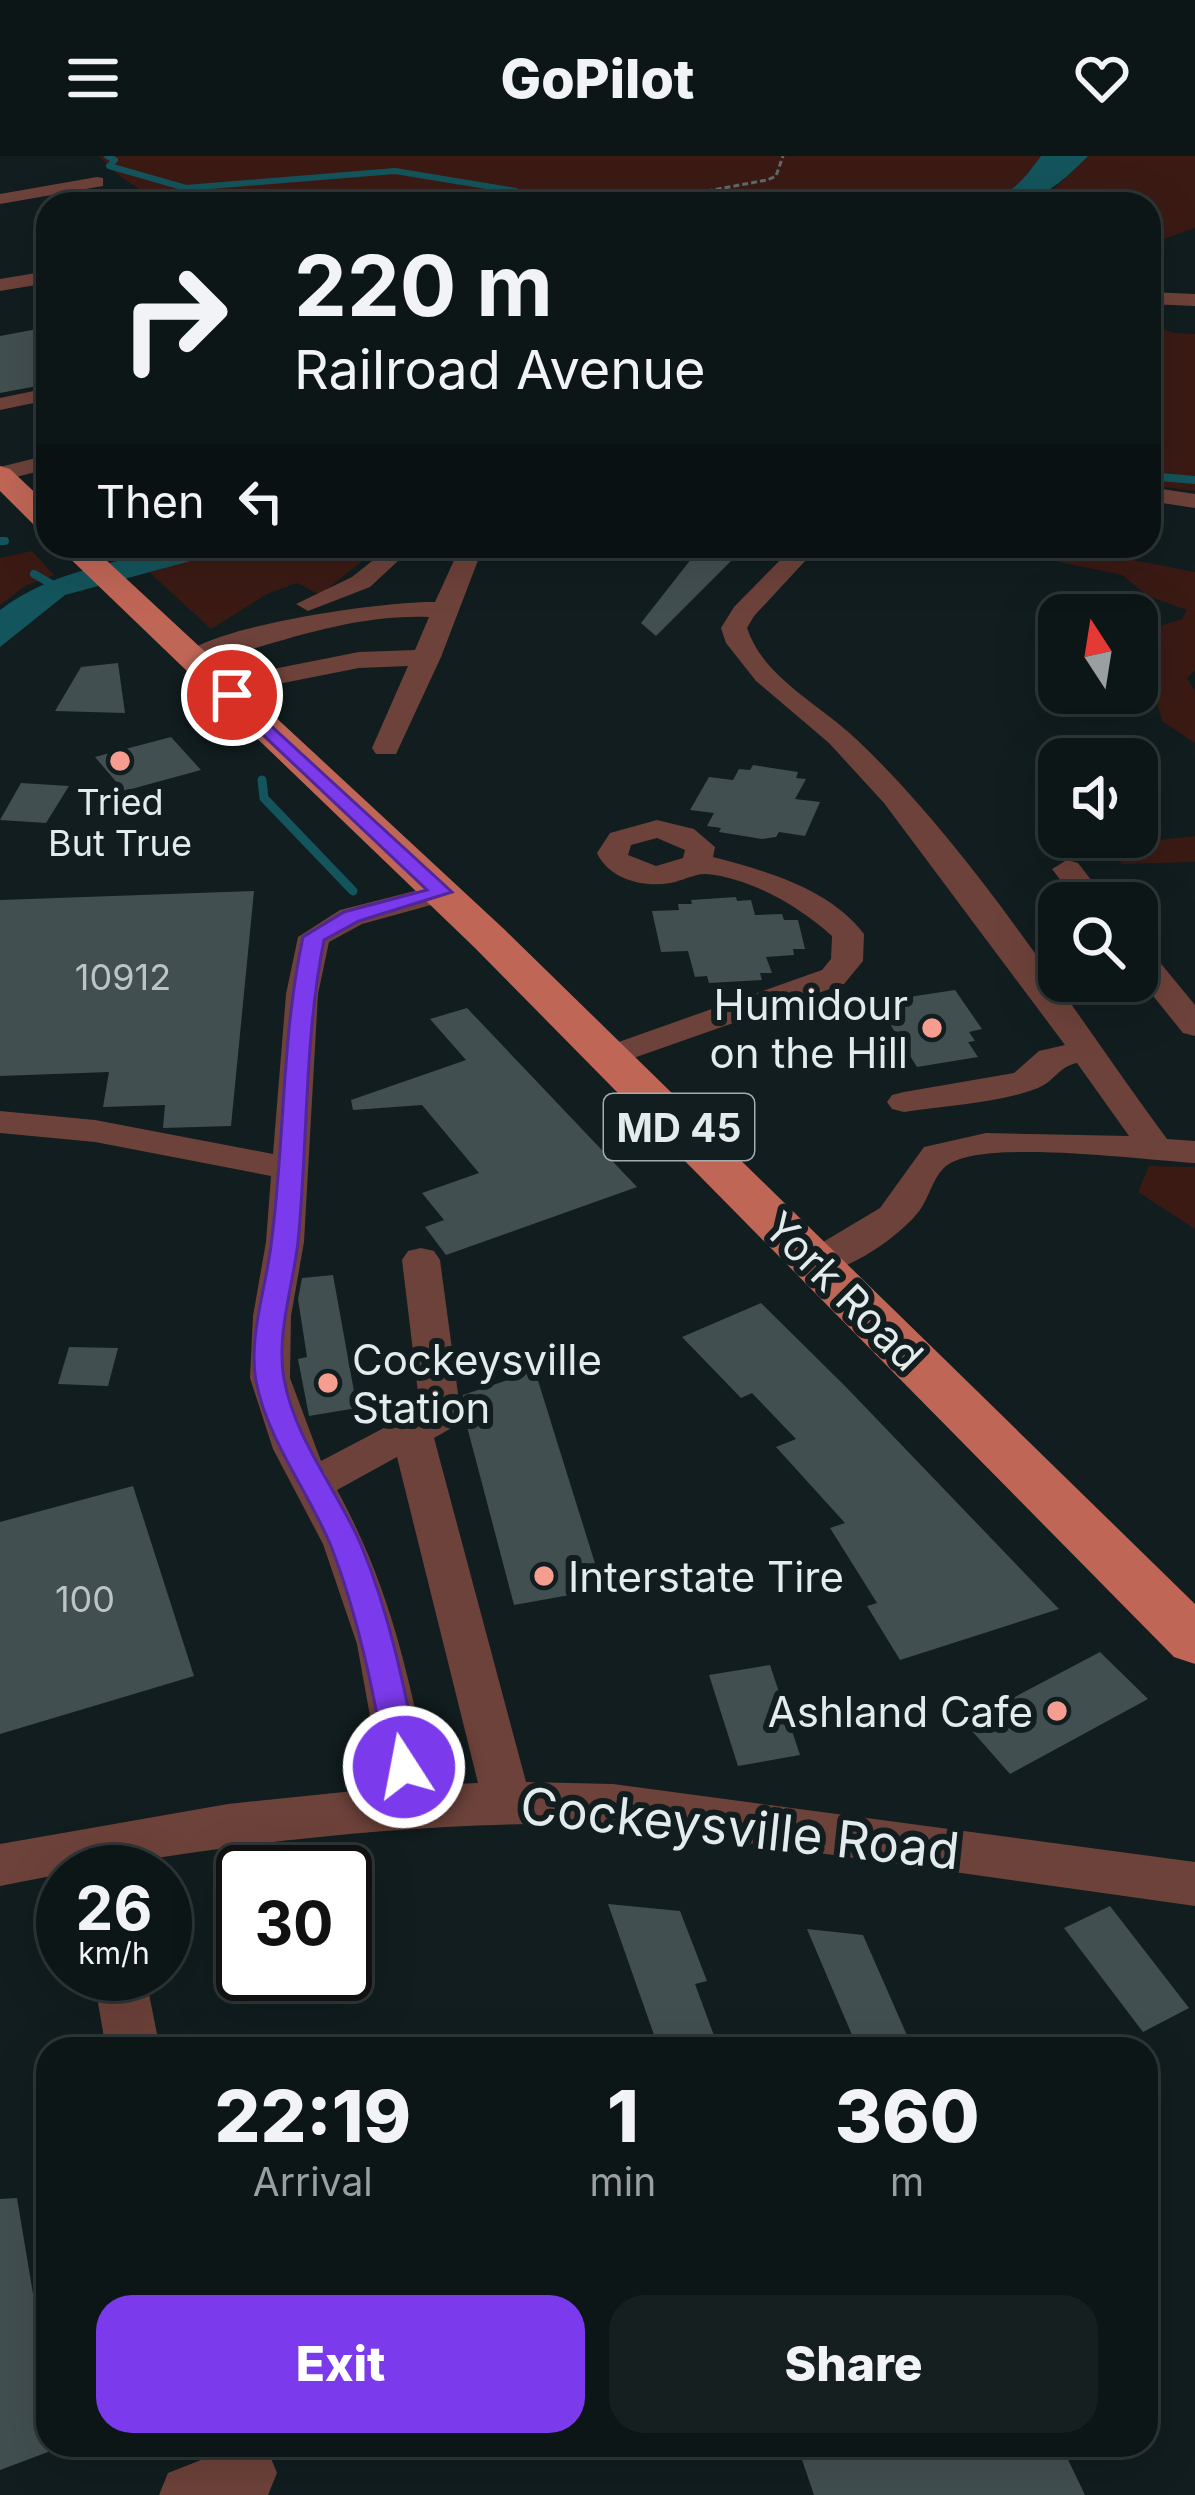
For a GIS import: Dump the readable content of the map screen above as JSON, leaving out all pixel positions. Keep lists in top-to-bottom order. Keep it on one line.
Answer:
{"streets":{"main road":["MD 45","York Road"],"street":["Cockeysville Road"]},"places":["Tried But True","Humidour on the Hill","Cockeysville Station","Interstate Tire","Ashland Cafe"],"house_numbers":["10912","100"],"north":"top","page":{"header":"GoPilot","turn":["220 m","Railroad Avenue"],"then":"Then","speed":"26 km/h","limit":"30","eta":["22:19","Arrival","1","min","360","m"],"buttons":["Exit","Share"]}}
